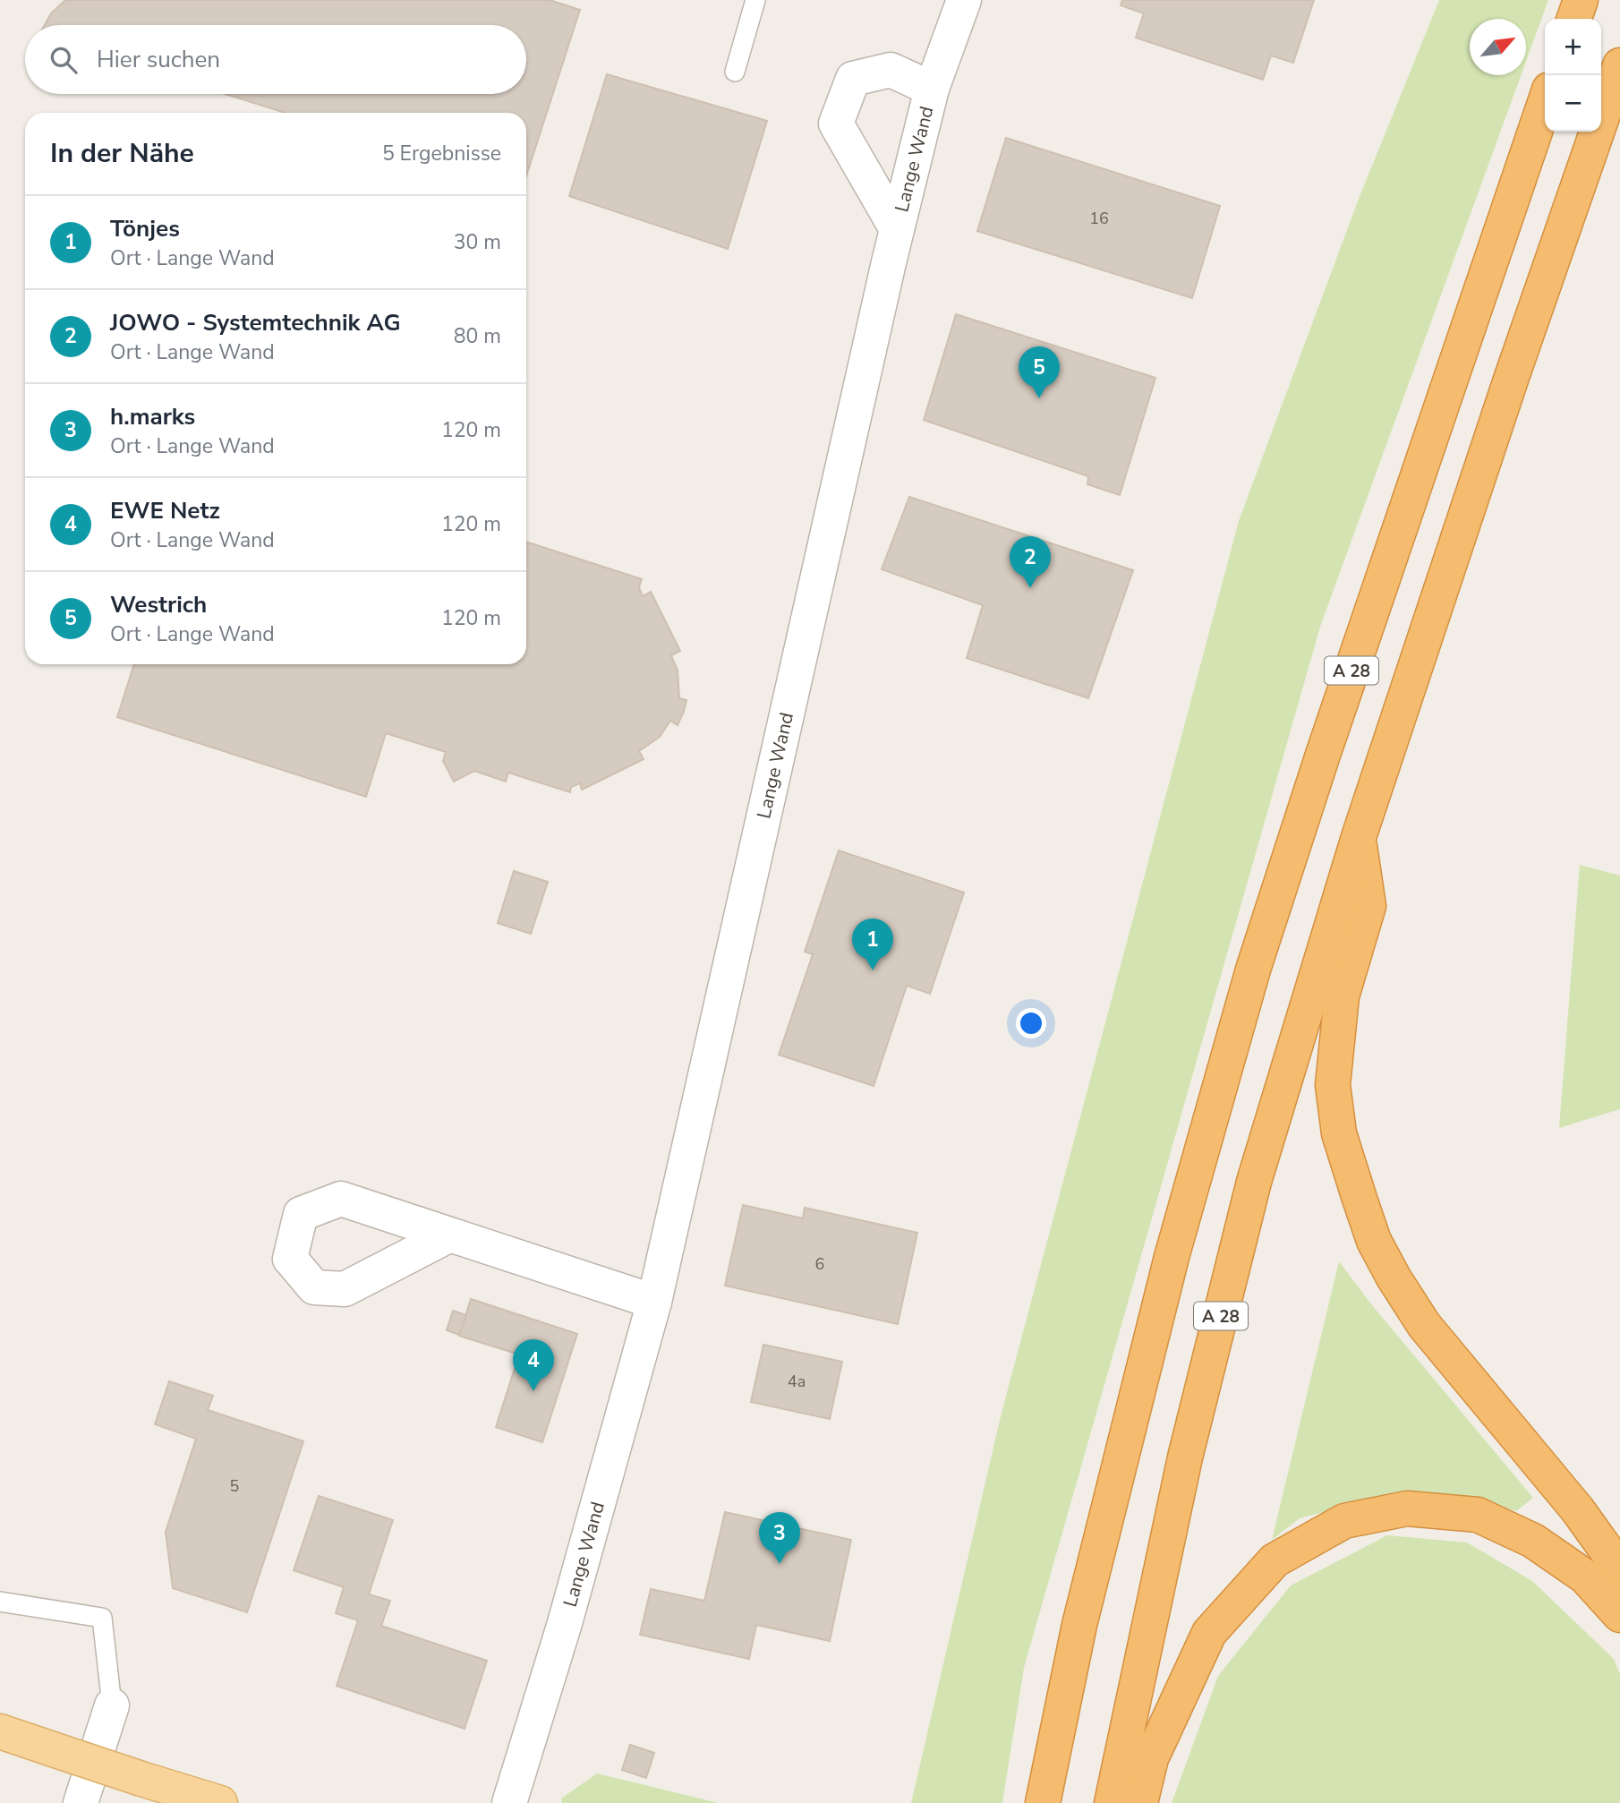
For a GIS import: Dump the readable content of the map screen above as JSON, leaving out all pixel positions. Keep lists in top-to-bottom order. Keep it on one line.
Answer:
{"streets":{"highway":["A 28"],"street":["Lange Wand"]},"house_numbers":["16","6","4a","5"],"north":"top right","page":{"map_buttons":["+","−"],"search":"Hier suchen","heading":["In der Nähe","5 Ergebnisse"],"list":[{"mark":"1","name":"Tönjes","note":"Ort · Lange Wand","value":"30 m"},{"mark":"2","name":"JOWO ‑ Systemtechnik AG","note":"Ort · Lange Wand","value":"80 m"},{"mark":"3","name":"h.marks","note":"Ort · Lange Wand","value":"120 m"},{"mark":"4","name":"EWE Netz","note":"Ort · Lange Wand","value":"120 m"},{"mark":"5","name":"Westrich","note":"Ort · Lange Wand","value":"120 m"}],"pins":["5","2","1","4","3"]}}
